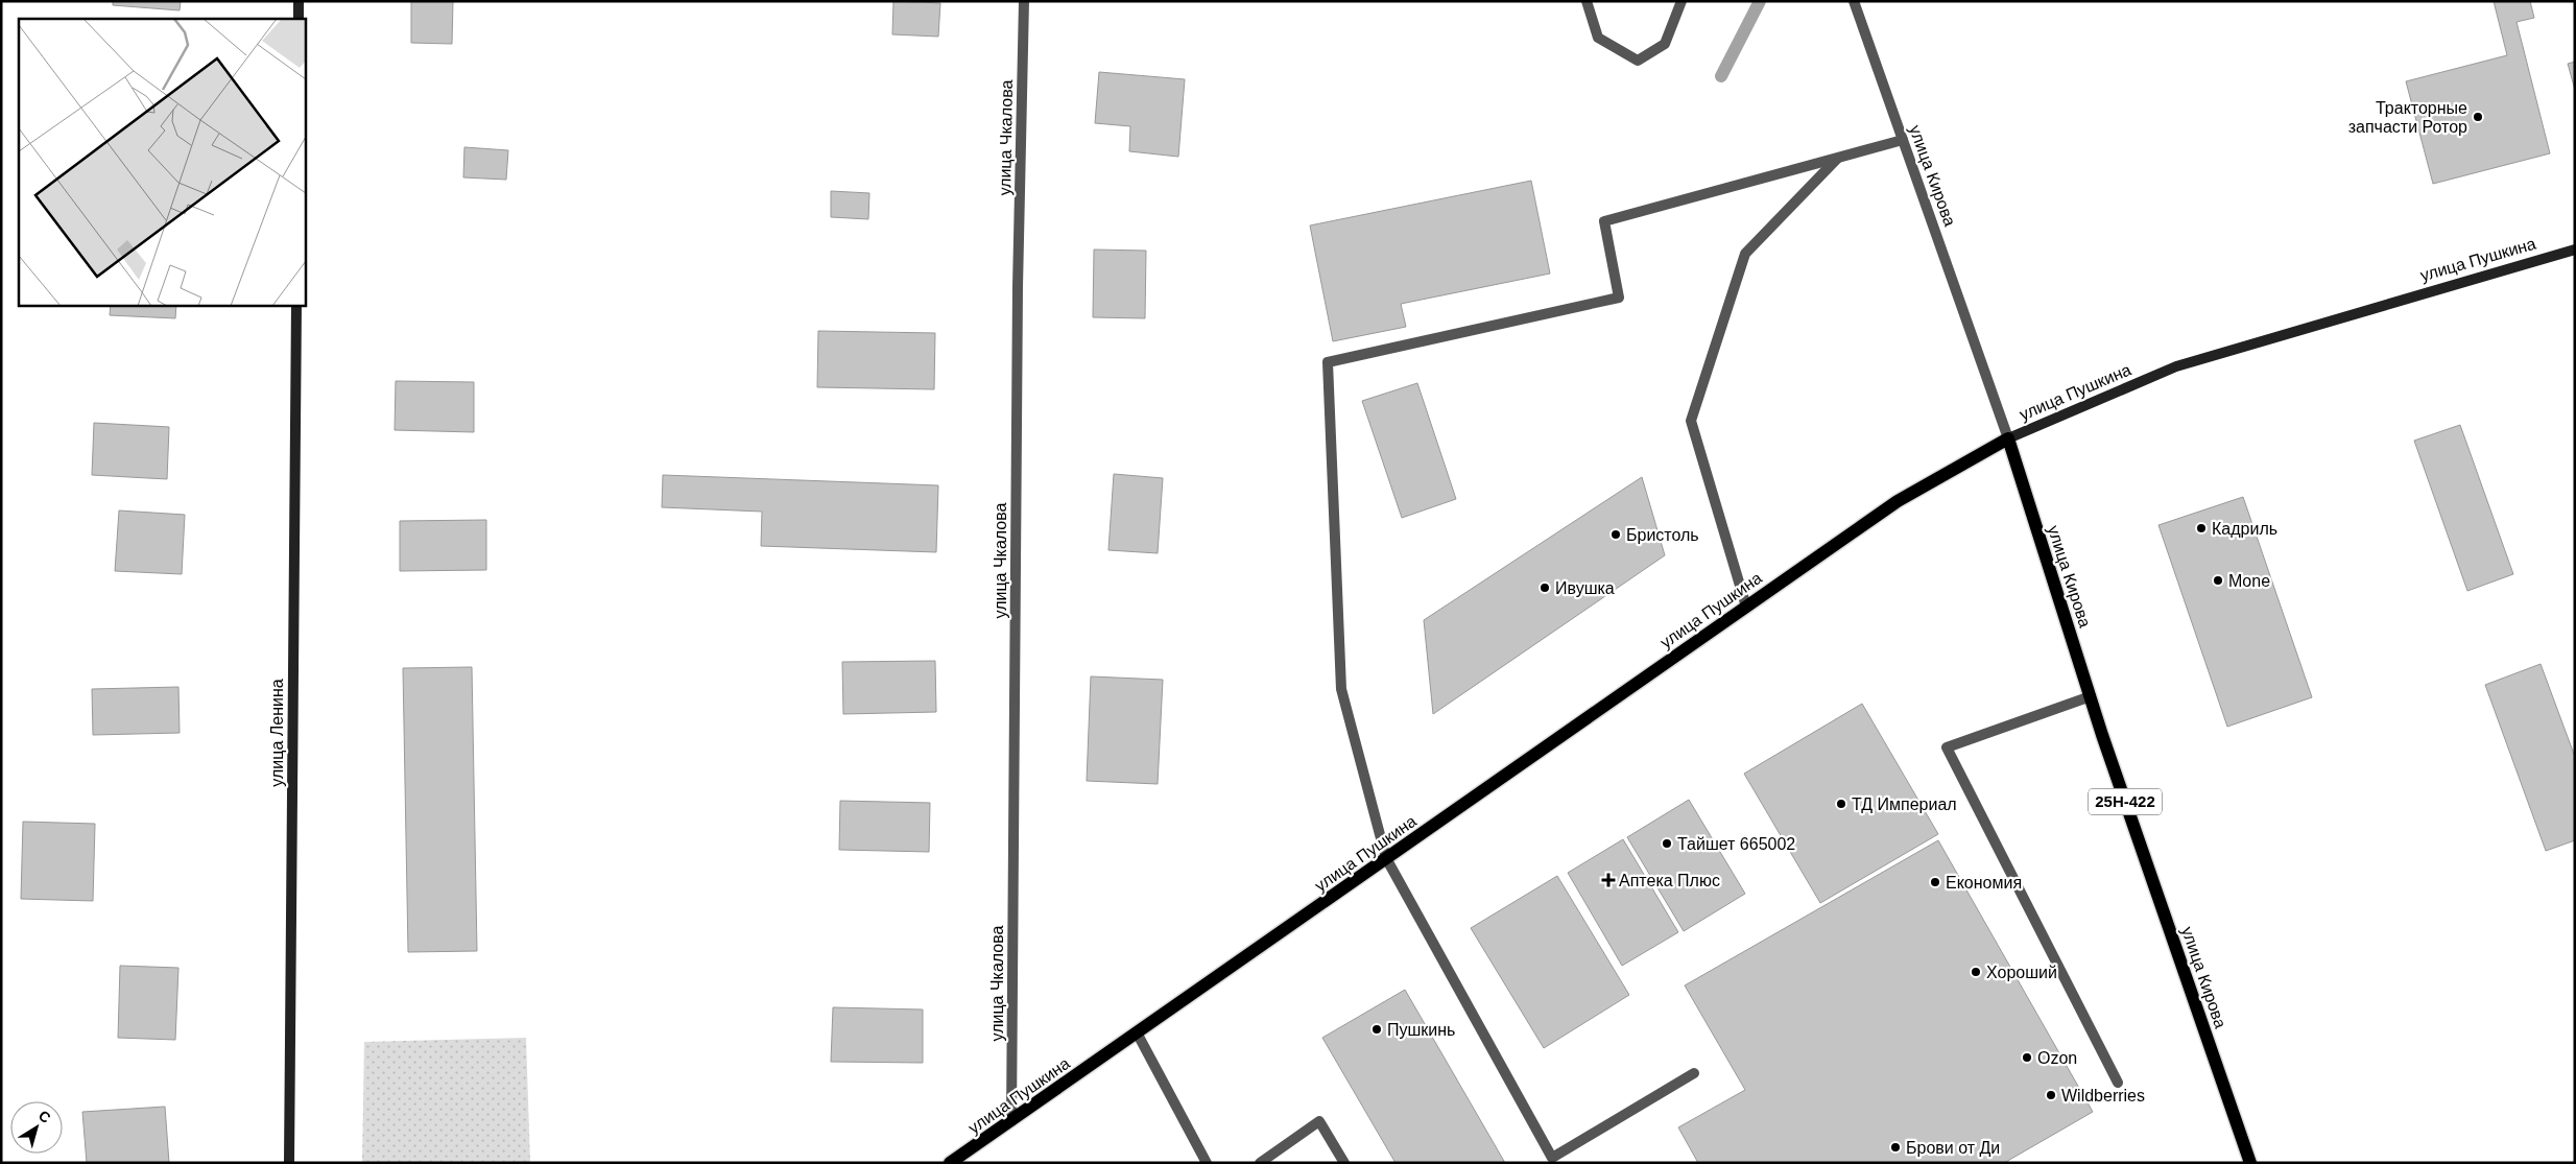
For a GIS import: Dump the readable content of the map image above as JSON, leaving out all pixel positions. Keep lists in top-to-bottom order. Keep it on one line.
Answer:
{"streets":{"main road":["улица Кирова","улица Пушкина","улица Ленина","25Н-422"],"street":["улица Чкалова"]},"crossings":[["улица Чкалова","улица Пушкина"],["улица Кирова","улица Пушкина"]],"places":{"other":["Тракторные запчасти Ротор","Кадриль","Бристоль","Mone","Ивушка","ТД Империал","Тайшет 665002","Економия","Хороший","Пушкинь","Ozon","Wildberries","Брови от Ди"],"health":["Аптека Плюс"]},"north":"top right"}
